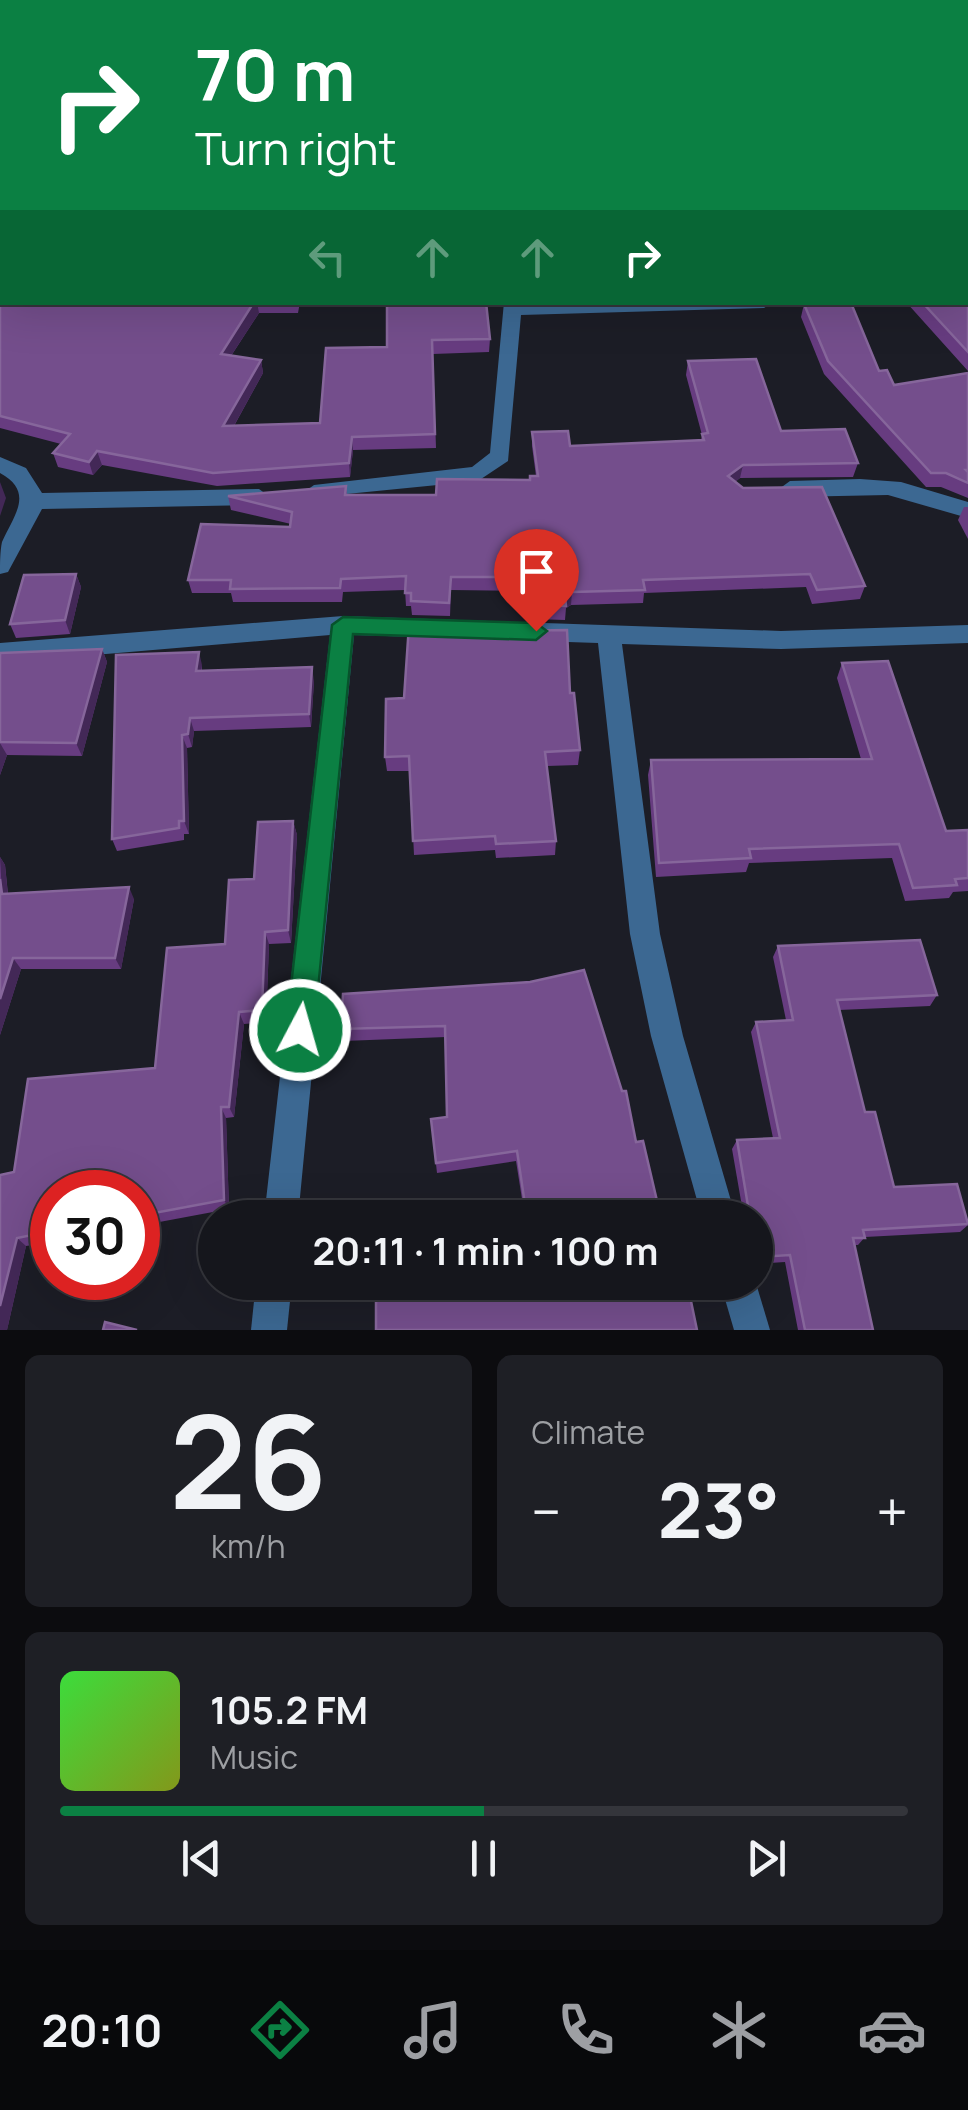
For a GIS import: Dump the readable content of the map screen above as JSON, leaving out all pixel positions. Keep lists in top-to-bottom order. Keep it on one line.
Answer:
{"page":{"turn":["70 m","Turn right"],"limit":"30","trip":"20:11 · 1 min · 100 m","tile":[["26","km/h"],"Climate"],"heat":["−","23°","+"],"song":["105.2 FM","Music"],"tabs":"20:10"}}
